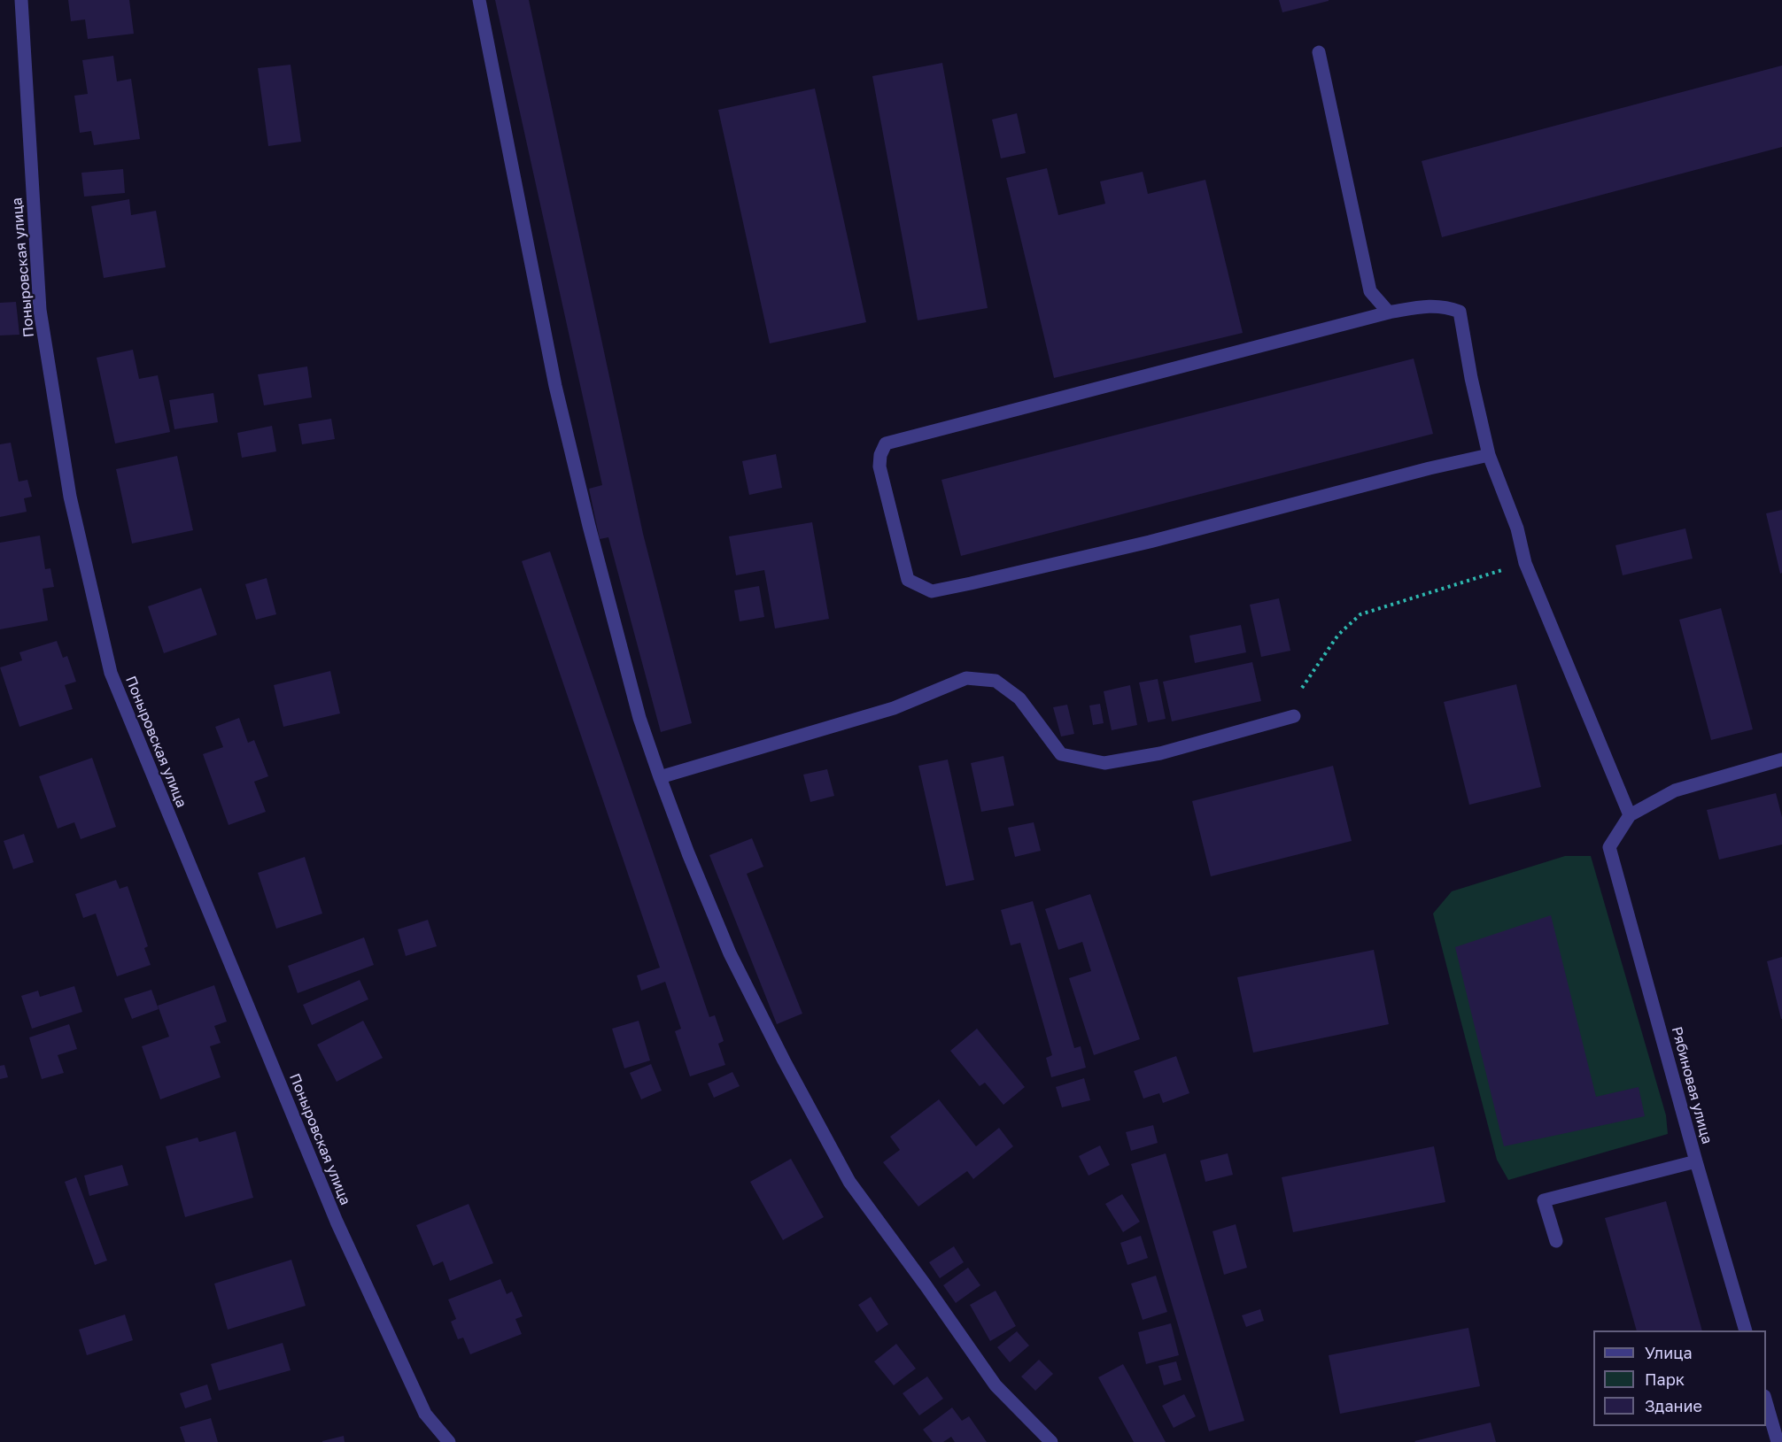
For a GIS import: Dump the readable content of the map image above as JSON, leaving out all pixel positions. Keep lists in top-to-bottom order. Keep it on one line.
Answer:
{"streets":{"street":["Поныровская улица","Рябиновая улица"]},"legend":["Улица","Парк","Здание"]}
